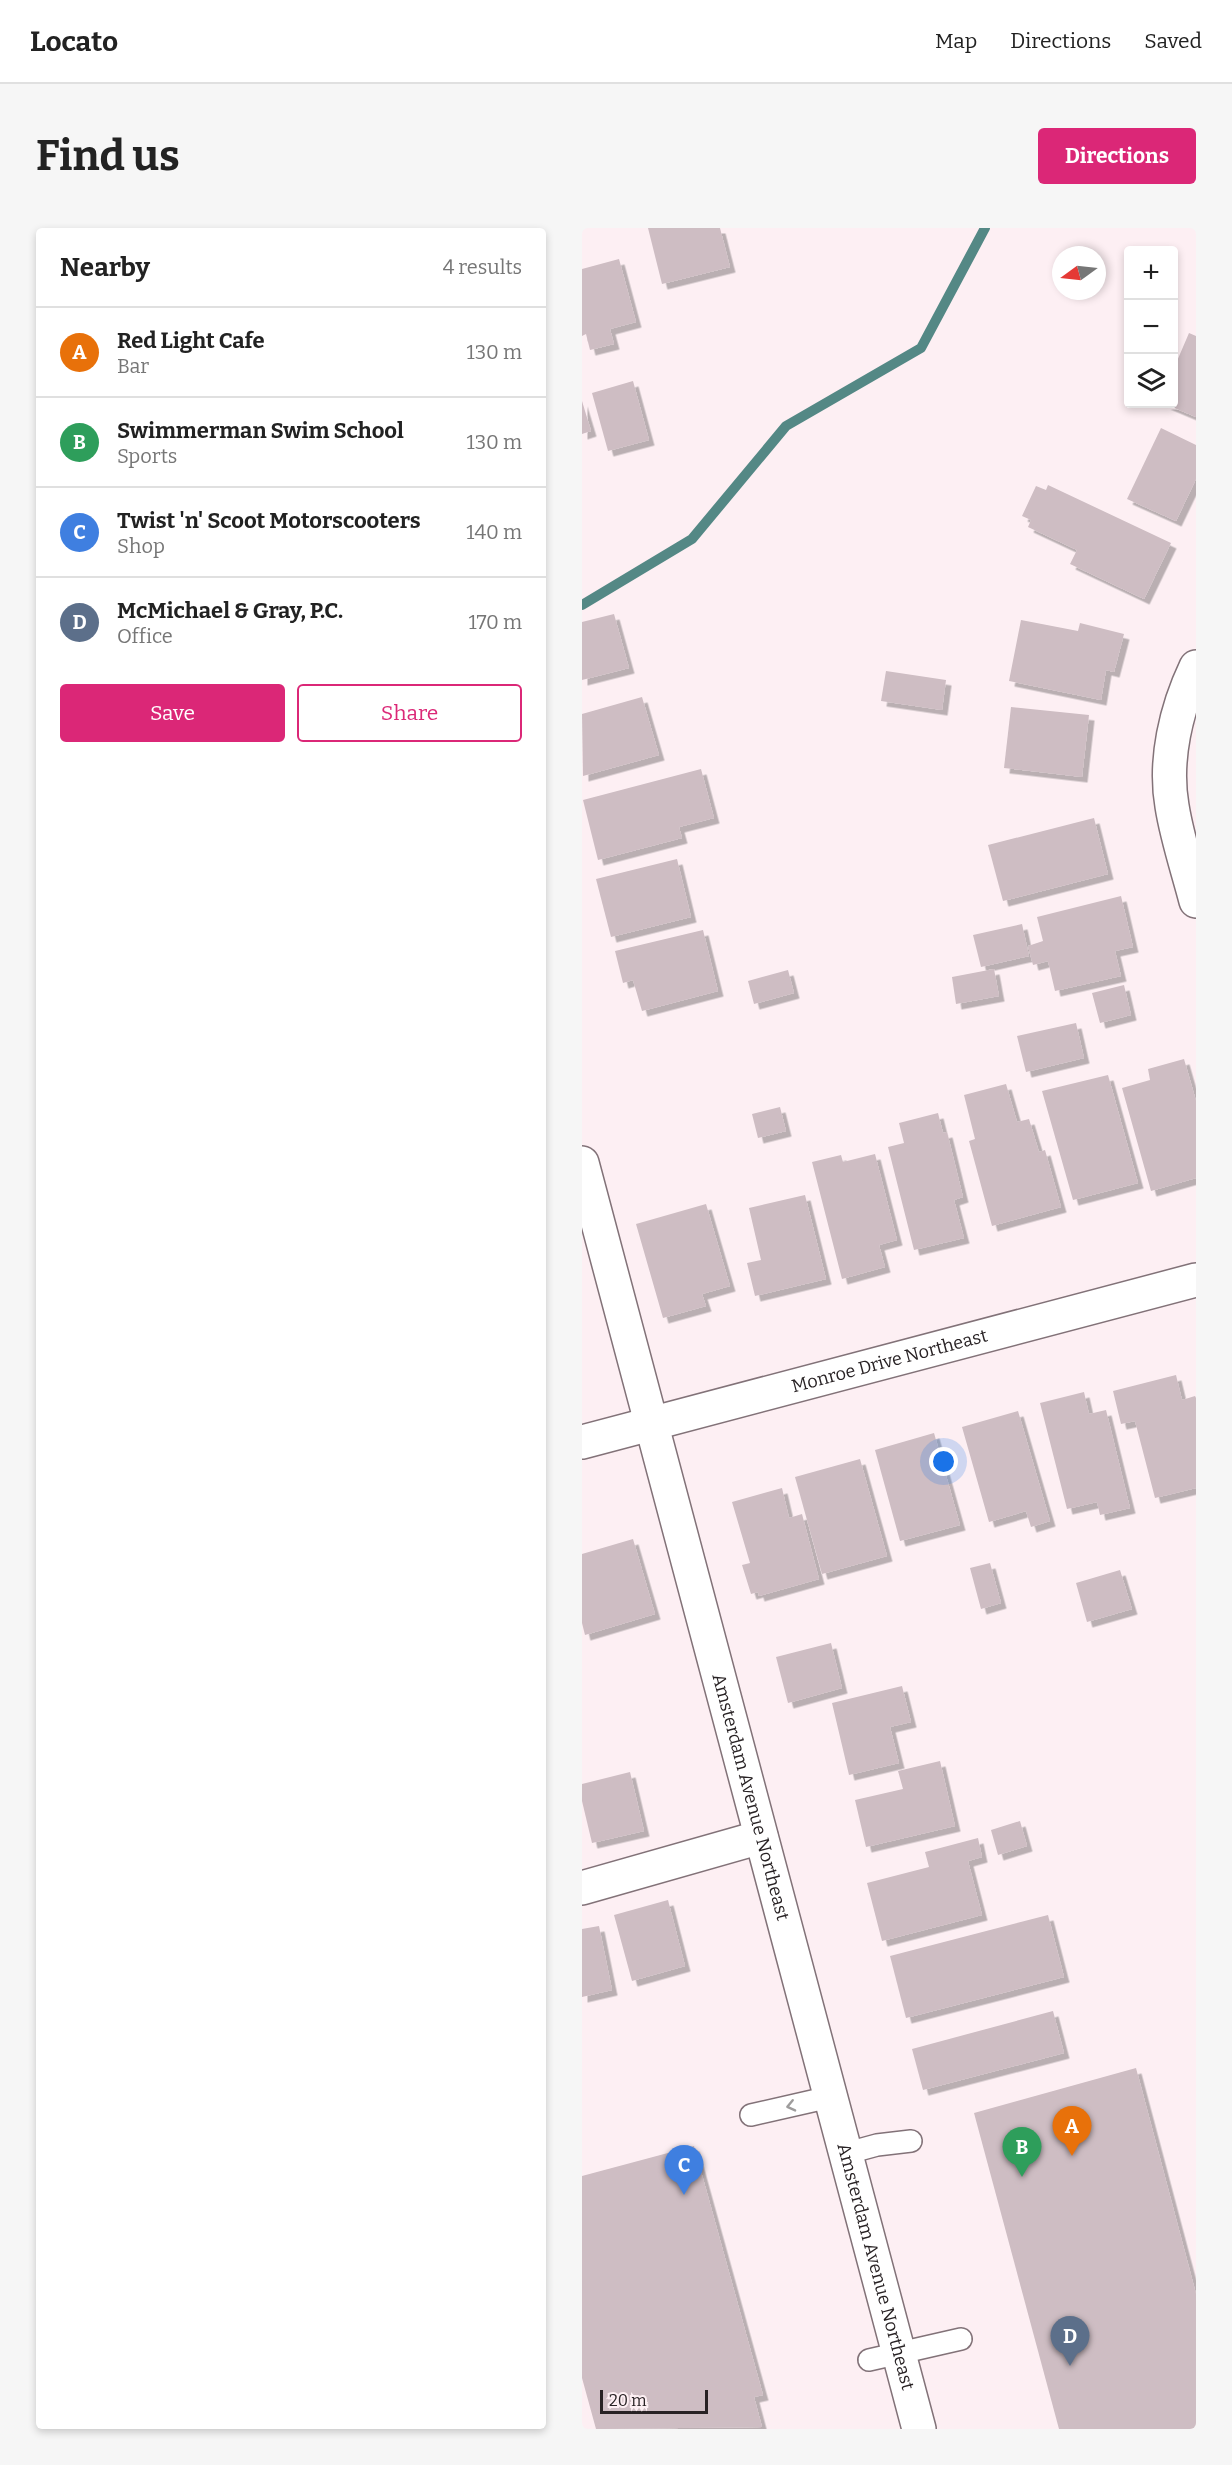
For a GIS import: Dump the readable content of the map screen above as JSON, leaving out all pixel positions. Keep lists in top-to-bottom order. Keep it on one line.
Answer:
{"streets":{"street":["Monroe Drive Northeast","Amsterdam Avenue Northeast"]},"crossings":[["Monroe Drive Northeast","Amsterdam Avenue Northeast"]],"scale_bar":"20 m","north":"left","page":{"header":"Locato","nav":["Map","Directions","Saved"],"buttons":["Directions",["Save","Share"]],"title":"Find us","heading":["Nearby","4 results"],"map_buttons":["+","−"],"list":[{"mark":"A","name":"Red Light Cafe","note":"Bar","value":"130 m"},{"mark":"B","name":"Swimmerman Swim School","note":"Sports","value":"130 m"},{"mark":"C","name":"Twist 'n' Scoot Motorscooters","note":"Shop","value":"140 m"},{"mark":"D","name":"McMichael & Gray, P.C.","note":"Office","value":"170 m"}],"pins":["A","B","C","D"],"scale":"20 m"}}
